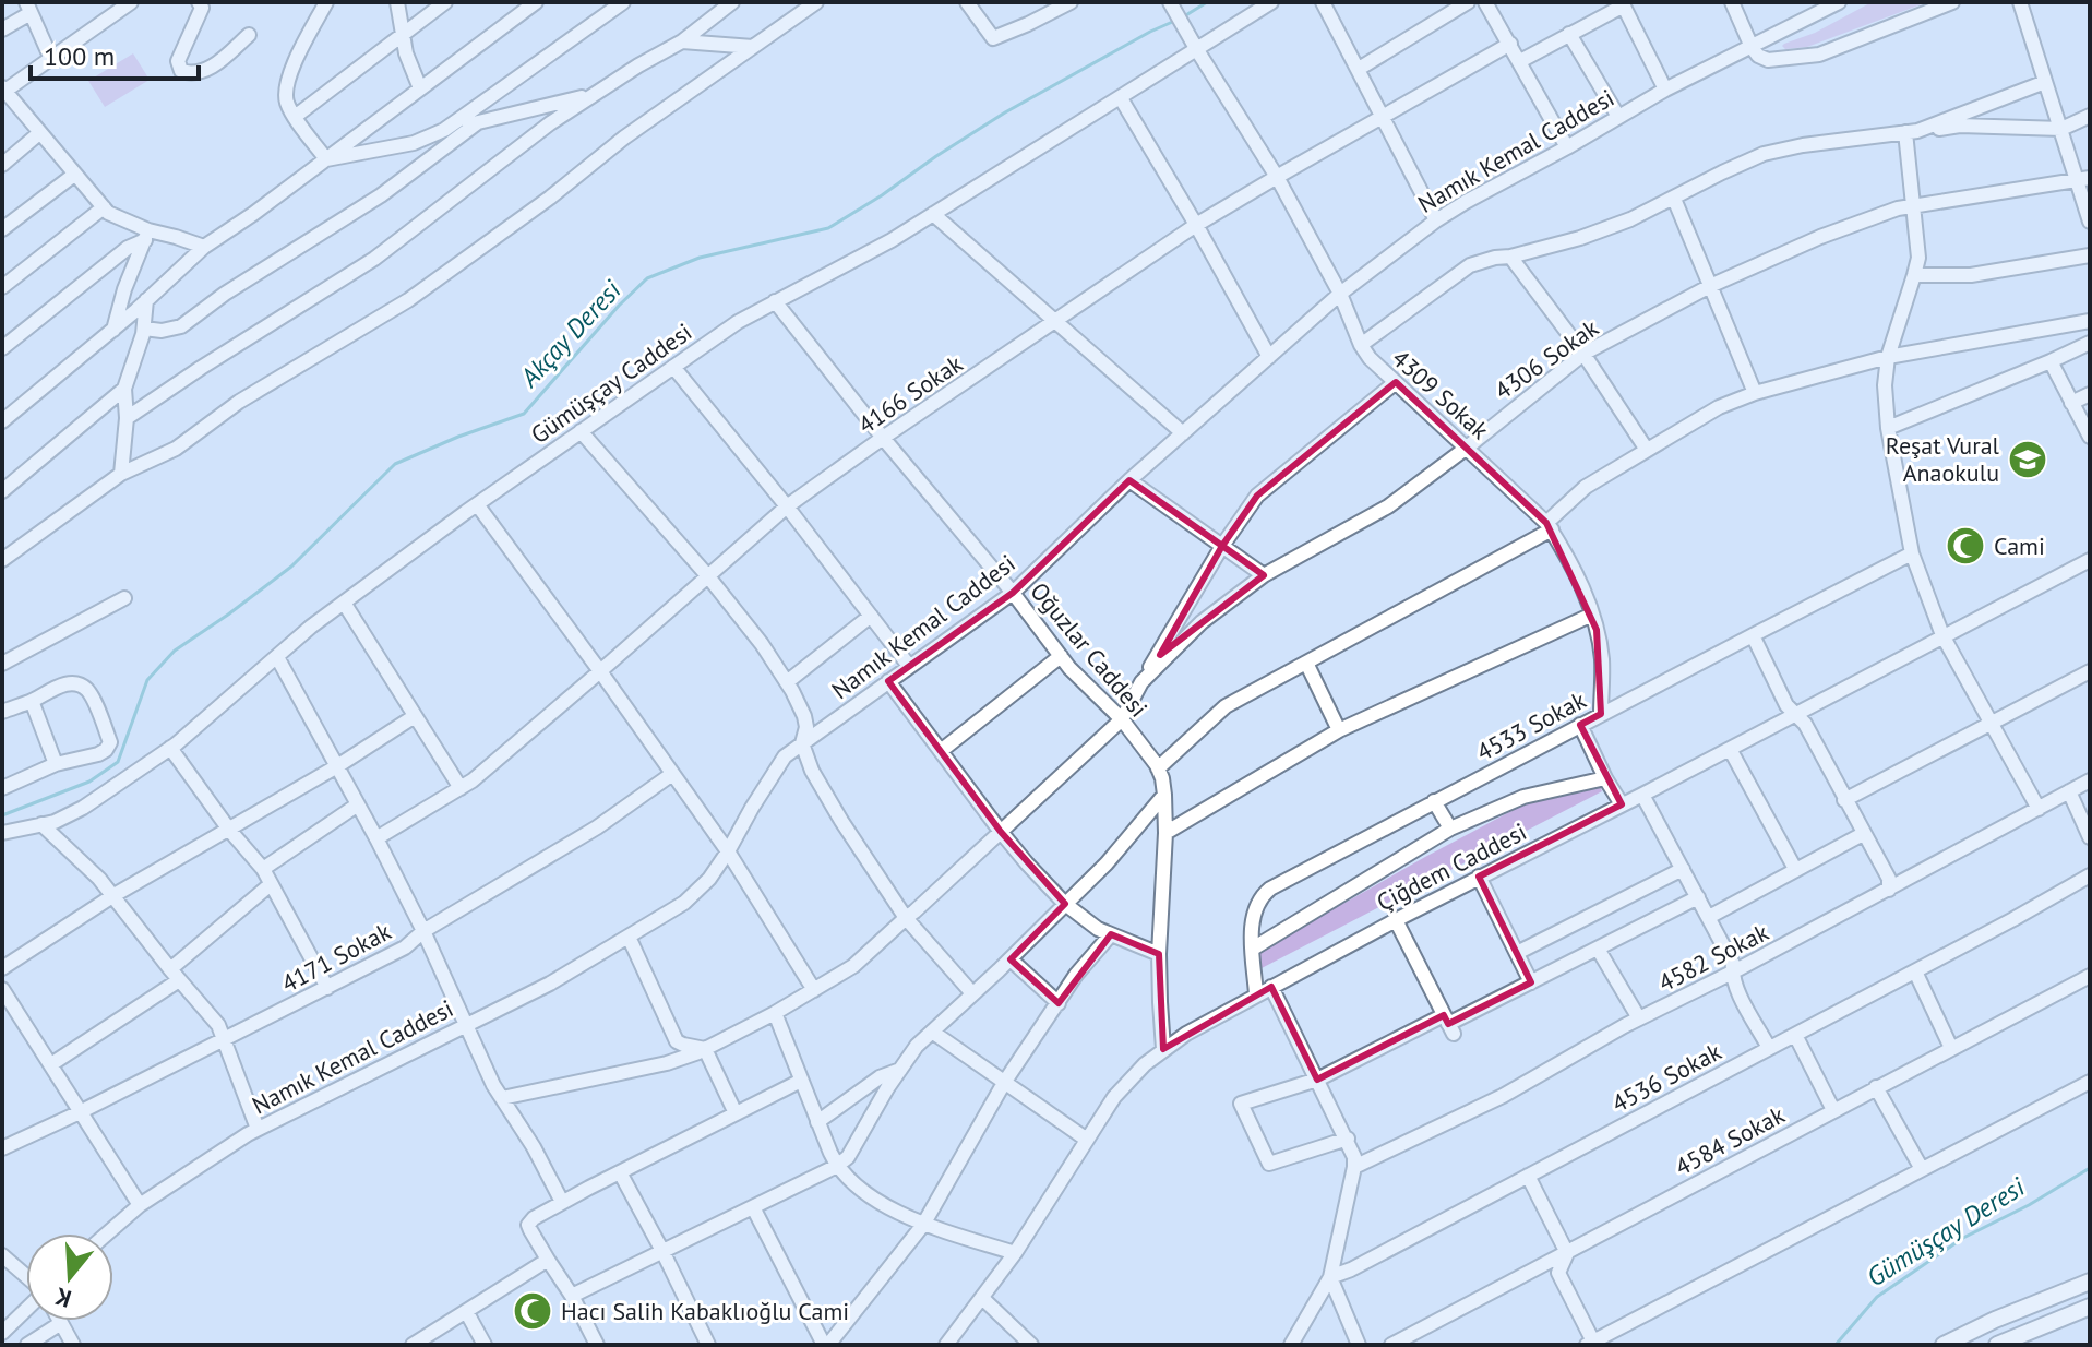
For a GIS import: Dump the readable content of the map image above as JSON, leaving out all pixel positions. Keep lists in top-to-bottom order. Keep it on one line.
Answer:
{"streets":{"street":["Namık Kemal Caddesi","4306 Sokak","Gümüşçay Caddesi","4166 Sokak","4309 Sokak","Oğuzlar Caddesi","4533 Sokak","Çiğdem Caddesi","4171 Sokak","4582 Sokak","4536 Sokak","4584 Sokak"]},"crossings":[["Namık Kemal Caddesi","4309 Sokak"],["Namık Kemal Caddesi","Oğuzlar Caddesi"],["4306 Sokak","4309 Sokak"],["Gümüşçay Caddesi","4309 Sokak"],["Gümüşçay Caddesi","Oğuzlar Caddesi"],["4166 Sokak","4309 Sokak"],["4166 Sokak","Oğuzlar Caddesi"],["4309 Sokak","4533 Sokak"],["Oğuzlar Caddesi","Çiğdem Caddesi"],["4533 Sokak","Çiğdem Caddesi"]],"water":["Akçay Deresi","Gümüşçay Deresi"],"places":{"school or university":["Reşat Vural Anaokulu"],"mosque":["Cami","Hacı Salih Kabaklıoğlu Cami"]},"scale_bar":"100 m","north":"bottom"}
